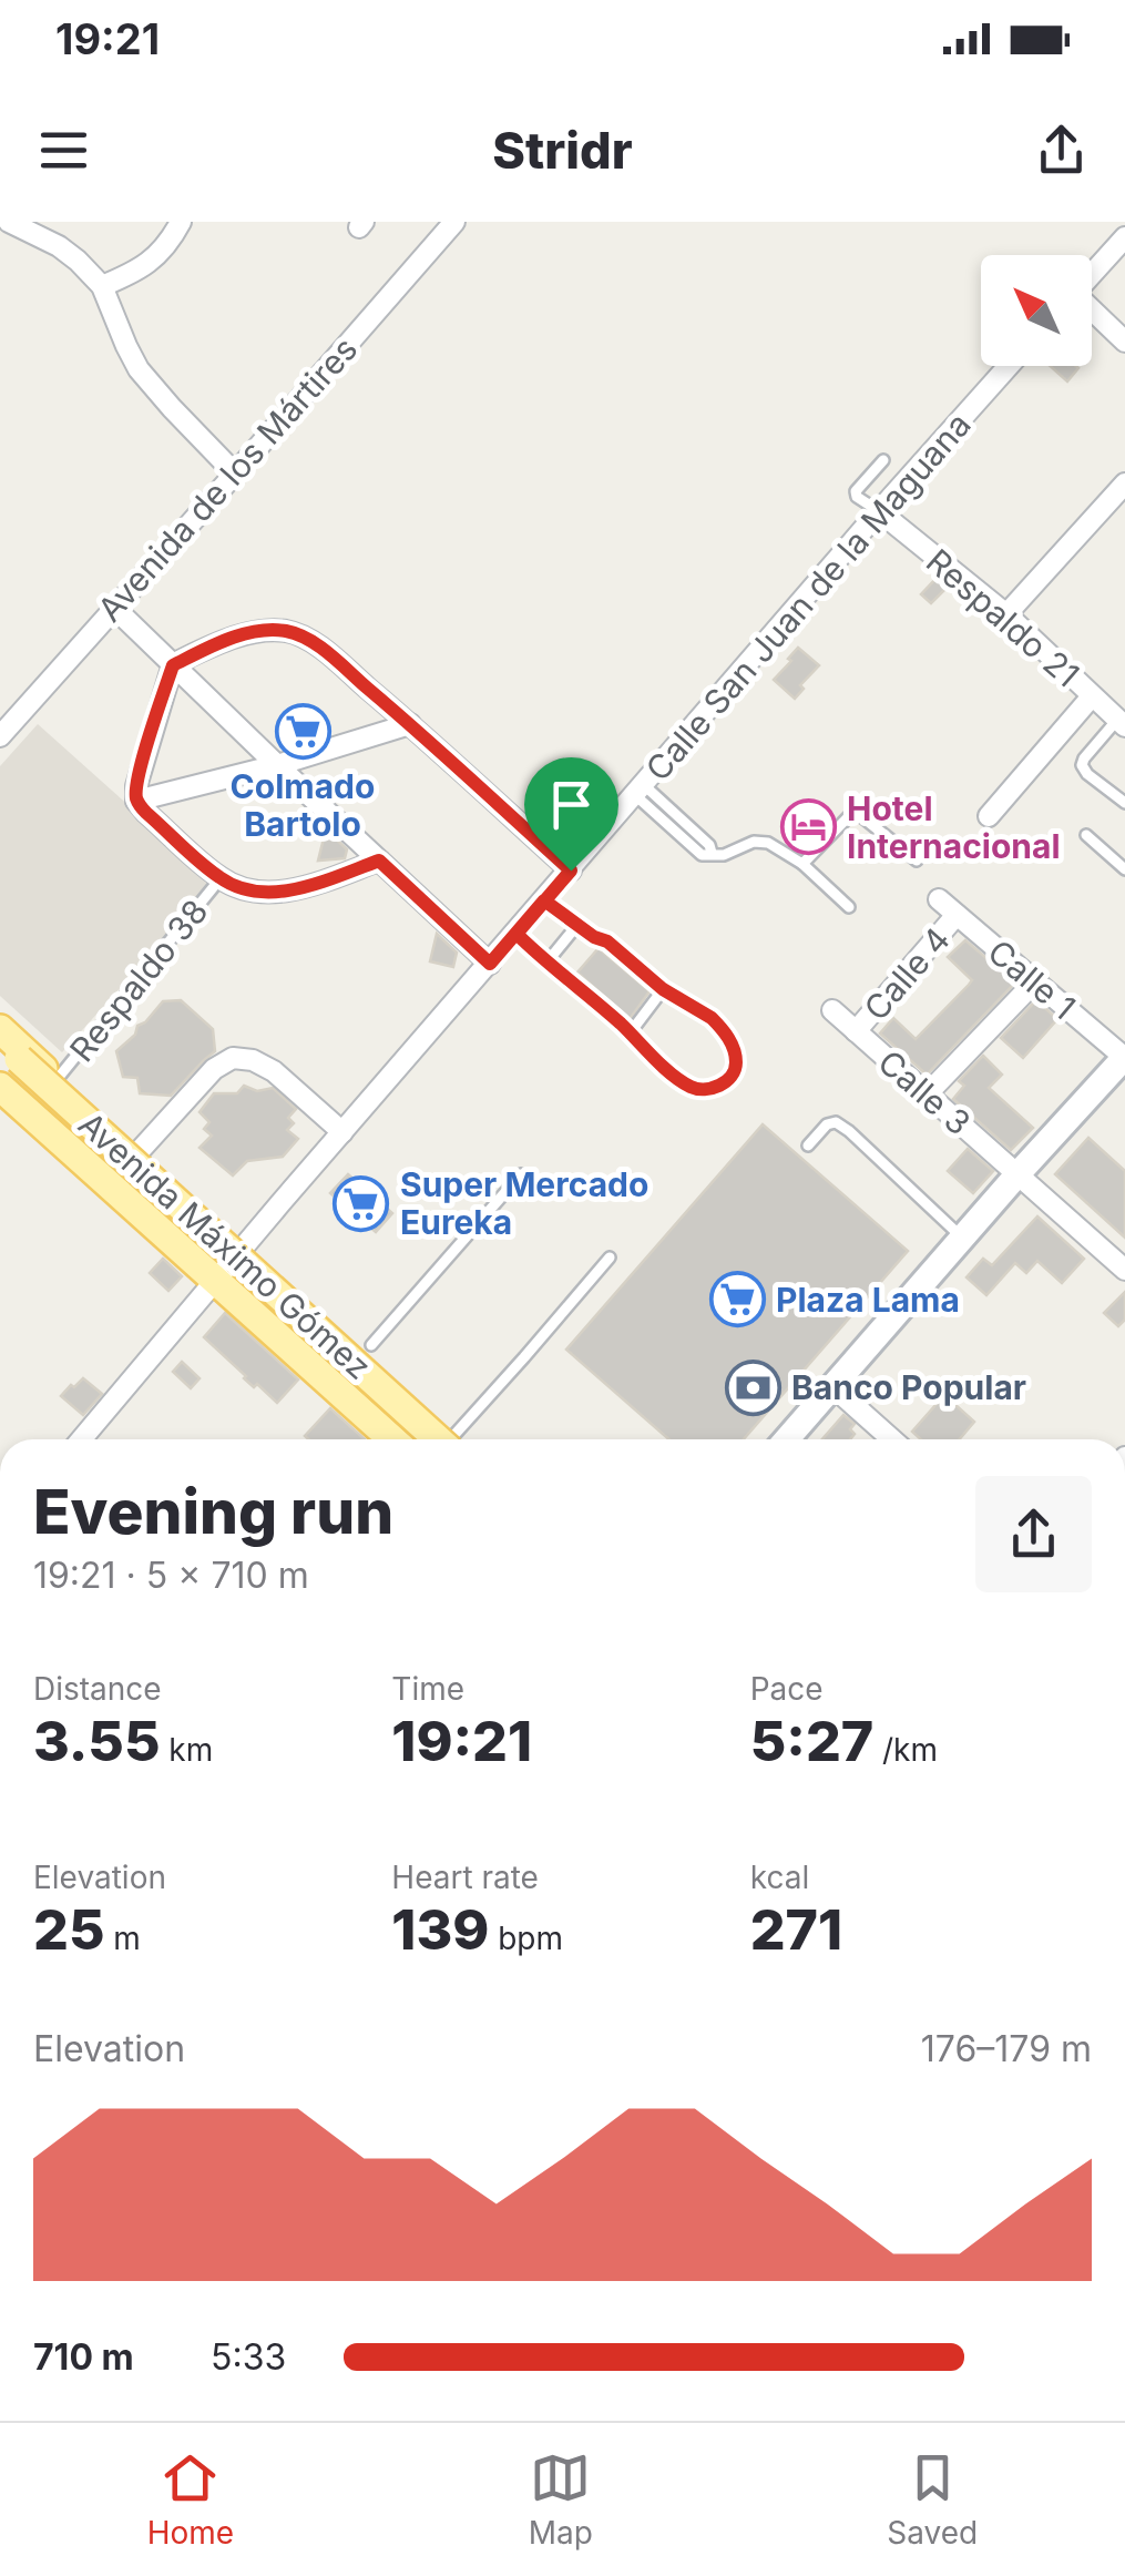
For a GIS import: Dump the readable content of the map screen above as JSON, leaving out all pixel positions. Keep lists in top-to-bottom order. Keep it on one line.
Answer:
{"streets":{"main road":["Avenida Máximo Gómez"],"street":["Avenida de los Mártires","Calle San Juan de la Maguana","Respaldo 21","Calle 4","Calle 1","Calle 3"],"lane":["Respaldo 38"]},"crossings":[["Calle San Juan de la Maguana","Respaldo 21"],["Calle 4","Calle 1"],["Calle 4","Calle 3"]],"places":{"supermarket":["Colmado Bartolo","Super Mercado Eureka","Plaza Lama"],"hotel":["Hotel Internacional"],"bank":["Banco Popular"]},"north":"top left","page":{"status":"19:21","header":"Stridr","heading":["Evening run","19:21 · 5 × 710 m"],"stats":[["Distance","3.55 km"],["Time","19:21"],["Pace","5:27 /km"],["Elevation","25 m"],["Heart rate","139 bpm"],["kcal","271"]],"chart":["Elevation","176–179 m"],"list":[{"name":"710 m","note":"5:33"}],"tabs":["Home","Map","Saved"]}}
